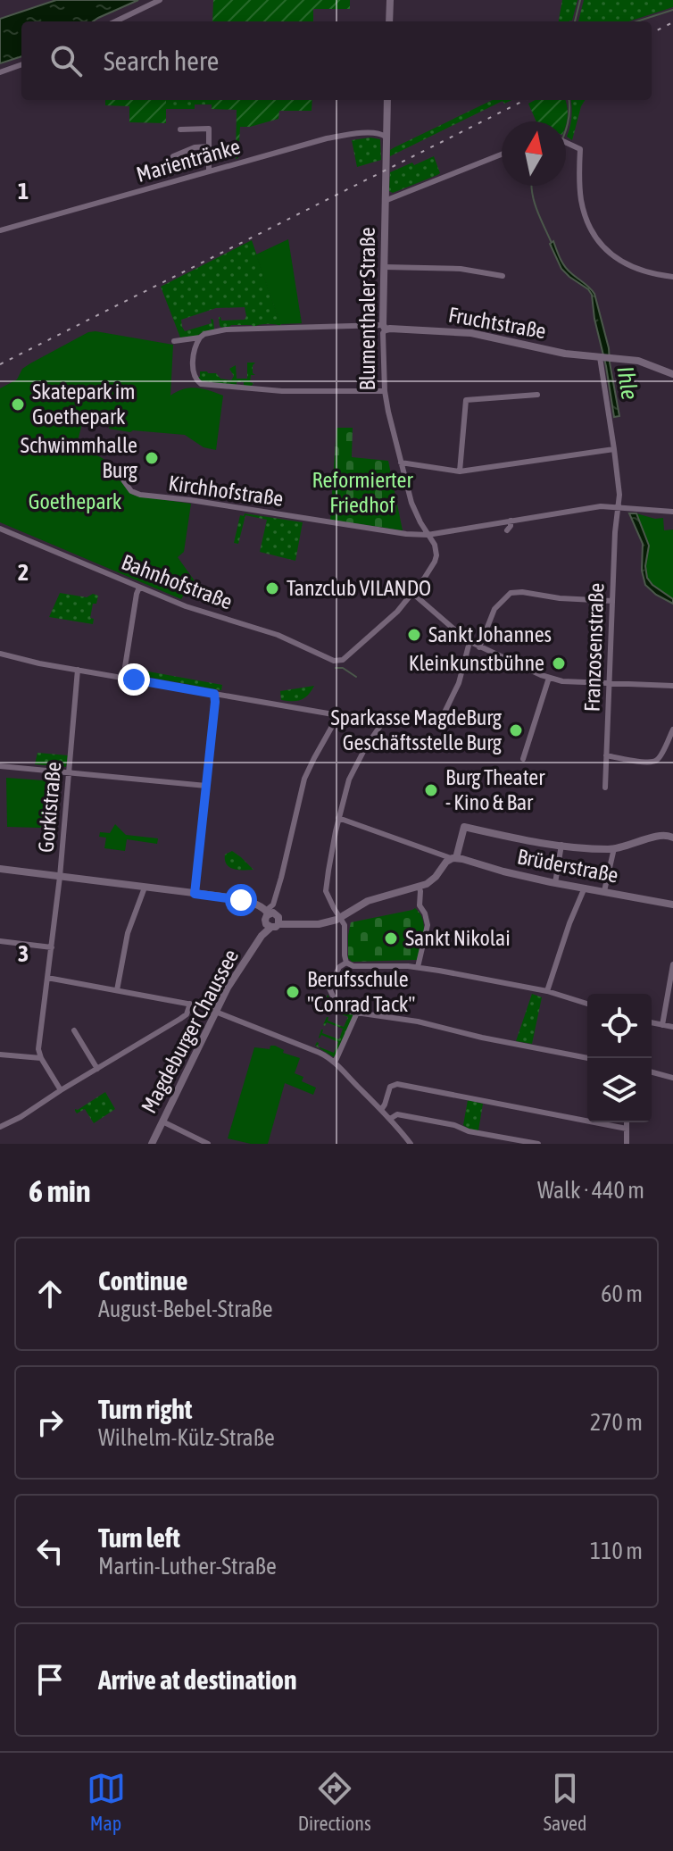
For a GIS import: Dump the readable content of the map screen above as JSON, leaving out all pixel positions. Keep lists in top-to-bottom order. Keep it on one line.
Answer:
{"streets":{"street":["Marientränke","Blumenthaler Straße","Fruchtstraße","Kirchhofstraße","Bahnhofstraße","Franzosenstraße","Gorkistraße","Brüderstraße","Magdeburger Chaussee"]},"crossings":[["Marientränke","Blumenthaler Straße"],["Blumenthaler Straße","Fruchtstraße"],["Blumenthaler Straße","Kirchhofstraße"],["Blumenthaler Straße","Bahnhofstraße"],["Fruchtstraße","Franzosenstraße"],["Kirchhofstraße","Franzosenstraße"]],"water":["Ihle"],"parks":["Reformierter Friedhof","Goethepark"],"places":["Skatepark im Goethepark","Schwimmhalle Burg","Tanzclub VILANDO","Sankt Johannes","Kleinkunstbühne","Sparkasse MagdeBurg Geschäftsstelle Burg","Burg Theater - Kino & Bar","Sankt Nikolai","Berufsschule \"Conrad Tack\""],"north":"top","page":{"search":"Search here","heading":["6 min","Walk · 440 m"],"list":[["Continue","August-Bebel-Straße","60 m"],["Turn right","Wilhelm-Külz-Straße","270 m"],["Turn left","Martin-Luther-Straße","110 m"],"Arrive at destination"],"nav":["Map","Directions","Saved"]},"grid":{"rows":["1","2","3"]}}
